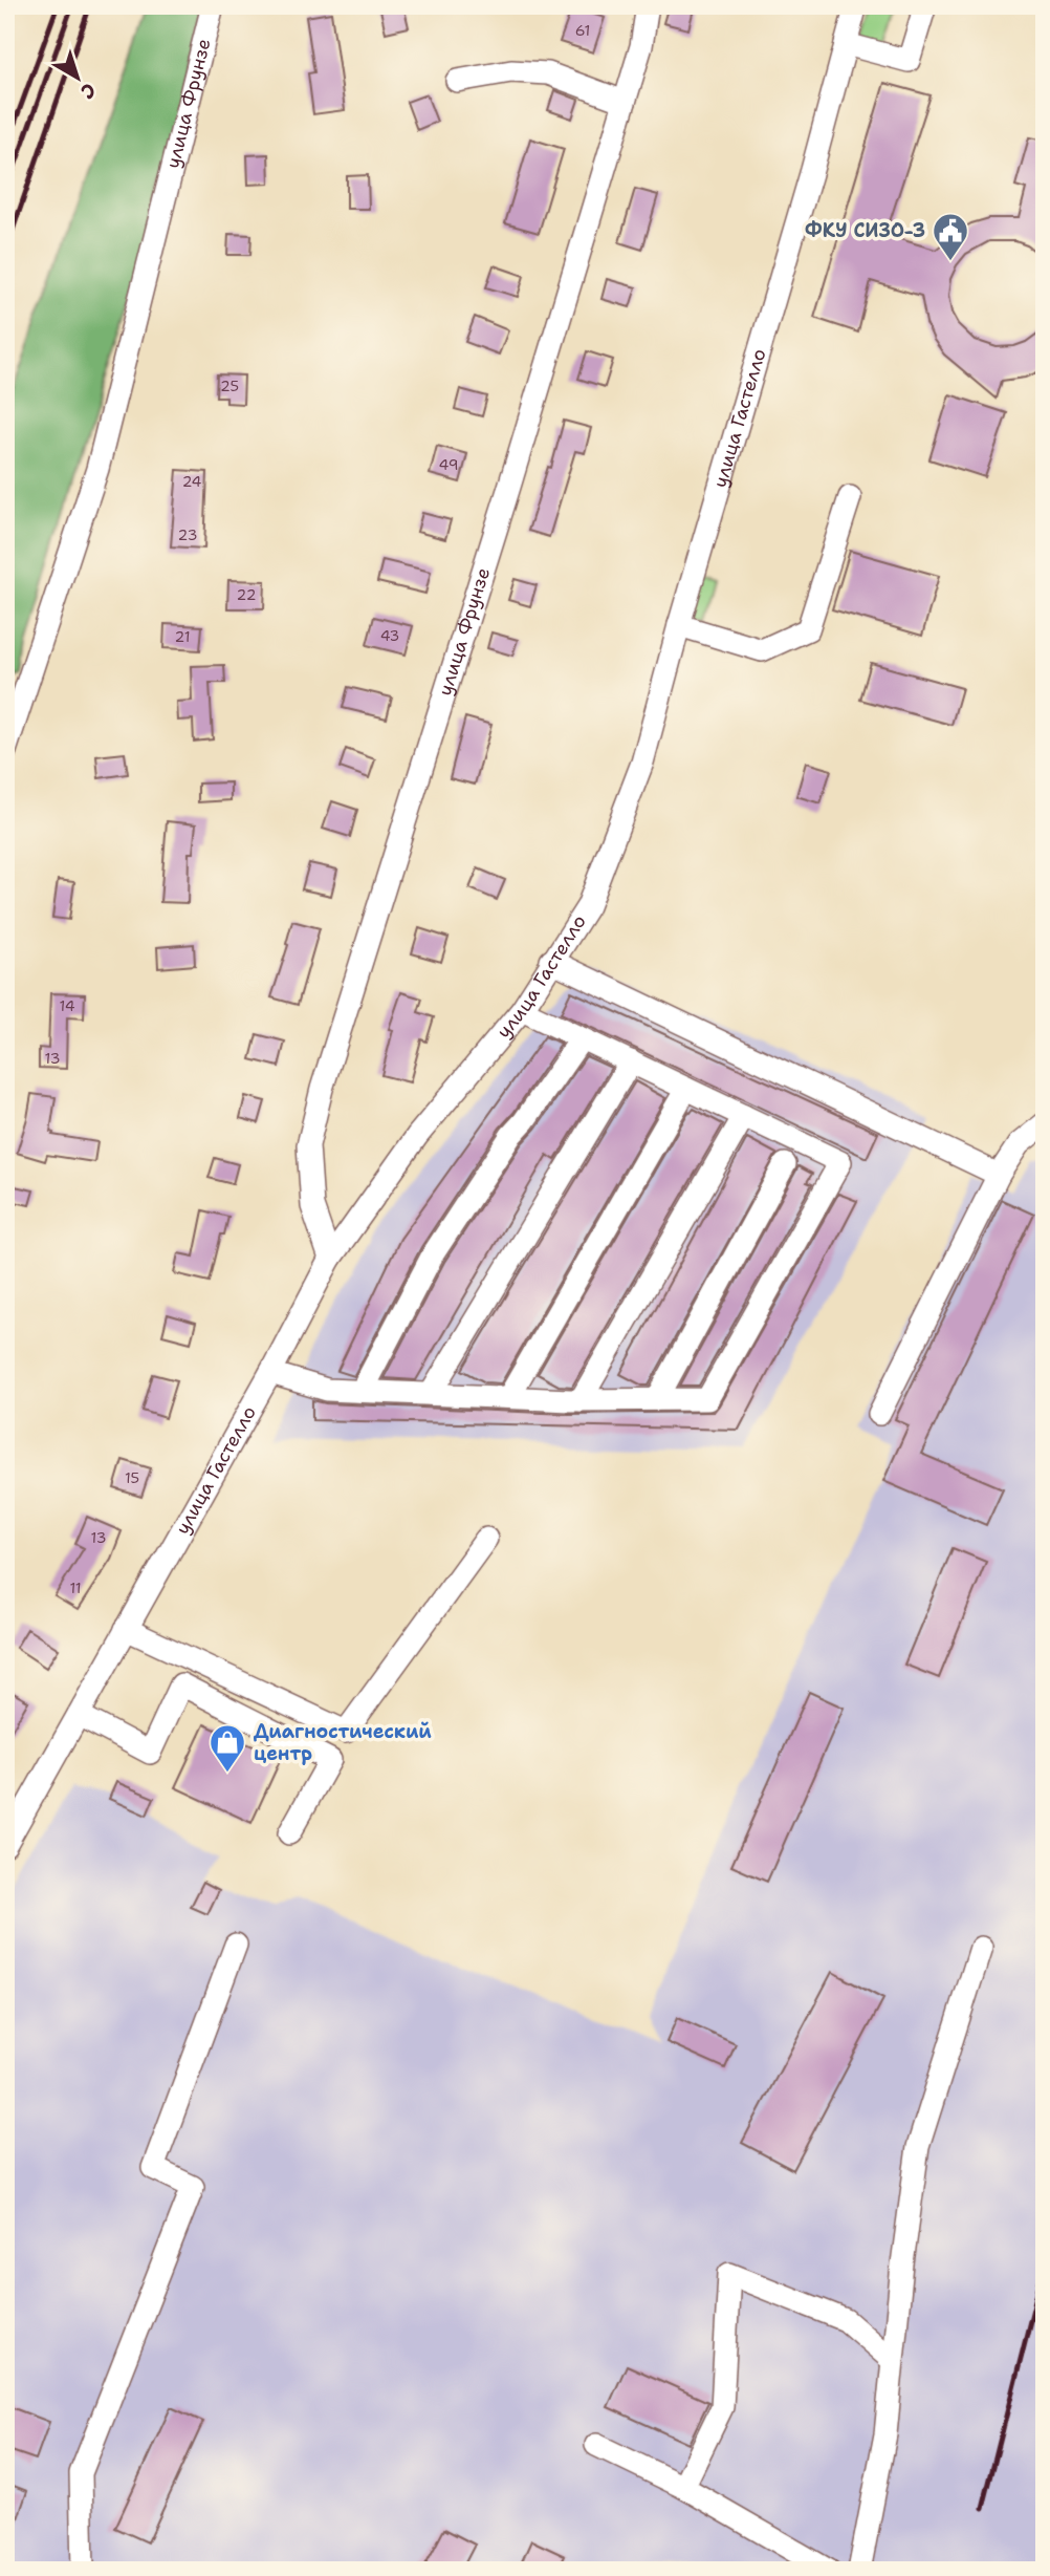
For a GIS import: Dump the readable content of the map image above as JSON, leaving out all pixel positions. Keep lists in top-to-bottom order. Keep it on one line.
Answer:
{"streets":{"street":["улица Фрунзе","улица Гастелло"]},"crossings":[["улица Фрунзе","улица Гастелло"]],"places":{"public building":["ФКУ СИЗО-3"],"shop":["Диагностический центр"]},"house_numbers":["61","25","49","24","23","22","43","21","14","13","15","13","11"],"north":"bottom right"}
